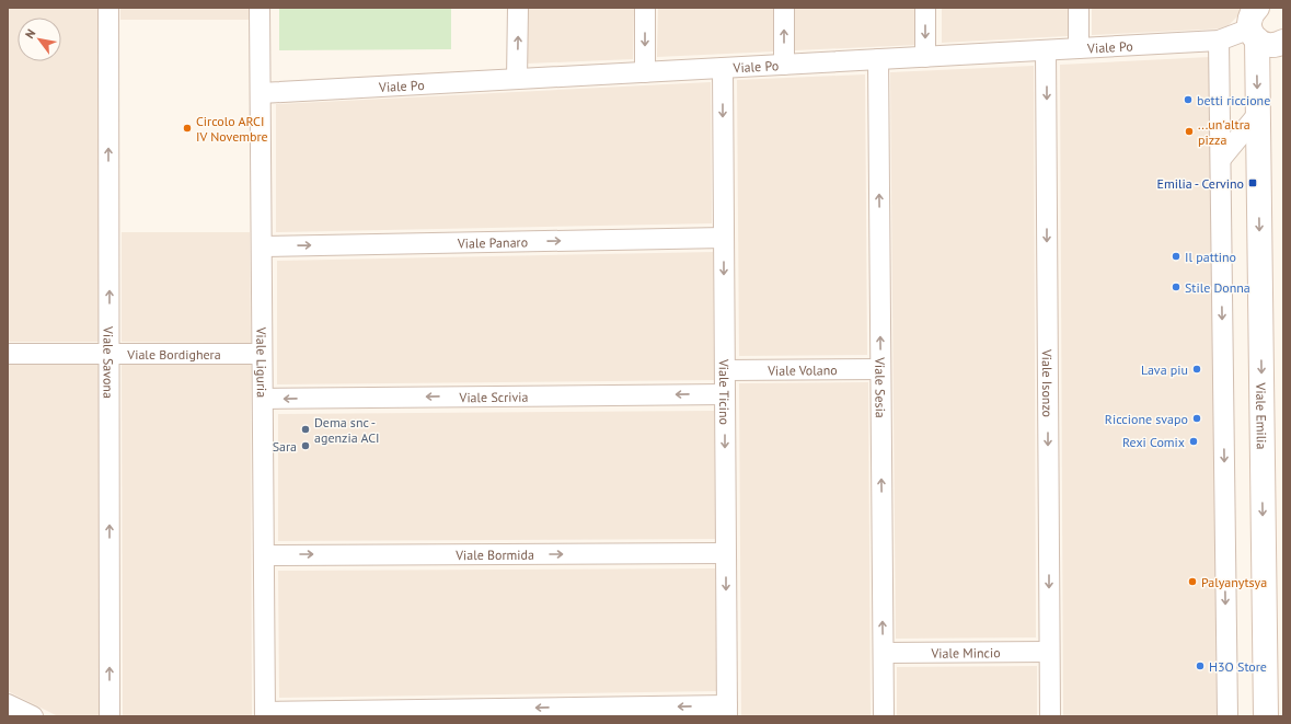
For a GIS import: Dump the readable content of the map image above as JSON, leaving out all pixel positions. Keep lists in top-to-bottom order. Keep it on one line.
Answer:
{"streets":{"street":["Viale Po","Viale Panaro","Viale Bordighera","Viale Savona","Viale Liguria","Viale Volano","Viale Isonzo","Viale Sesia","Viale Ticino","Viale Scrivia","Viale Emilia","Viale Bormida","Viale Mincio"]},"crossings":[["Viale Po","Viale Liguria"],["Viale Po","Viale Isonzo"],["Viale Po","Viale Sesia"],["Viale Po","Viale Ticino"],["Viale Po","Viale Emilia"],["Viale Panaro","Viale Liguria"],["Viale Panaro","Viale Ticino"],["Viale Bordighera","Viale Savona"],["Viale Bordighera","Viale Liguria"],["Viale Liguria","Viale Scrivia"],["Viale Liguria","Viale Bormida"],["Viale Volano","Viale Sesia"],["Viale Volano","Viale Ticino"],["Viale Isonzo","Viale Mincio"],["Viale Sesia","Viale Mincio"],["Viale Ticino","Viale Scrivia"],["Viale Ticino","Viale Bormida"]],"one_way":["Viale Panaro","Viale Savona","Viale Sesia","Viale Ticino","Viale Scrivia"],"places":{"other":["betti riccione","Circolo ARCI IV Novembre","...un'altra pizza","Il pattino","Stile Donna","Lava piu","Riccione svapo","Dema snc - agenzia ACI","Rexi Comix","Sara","Palyanytsya","H3O Store"],"transit":["Emilia - Cervino"]},"north":"top left"}
